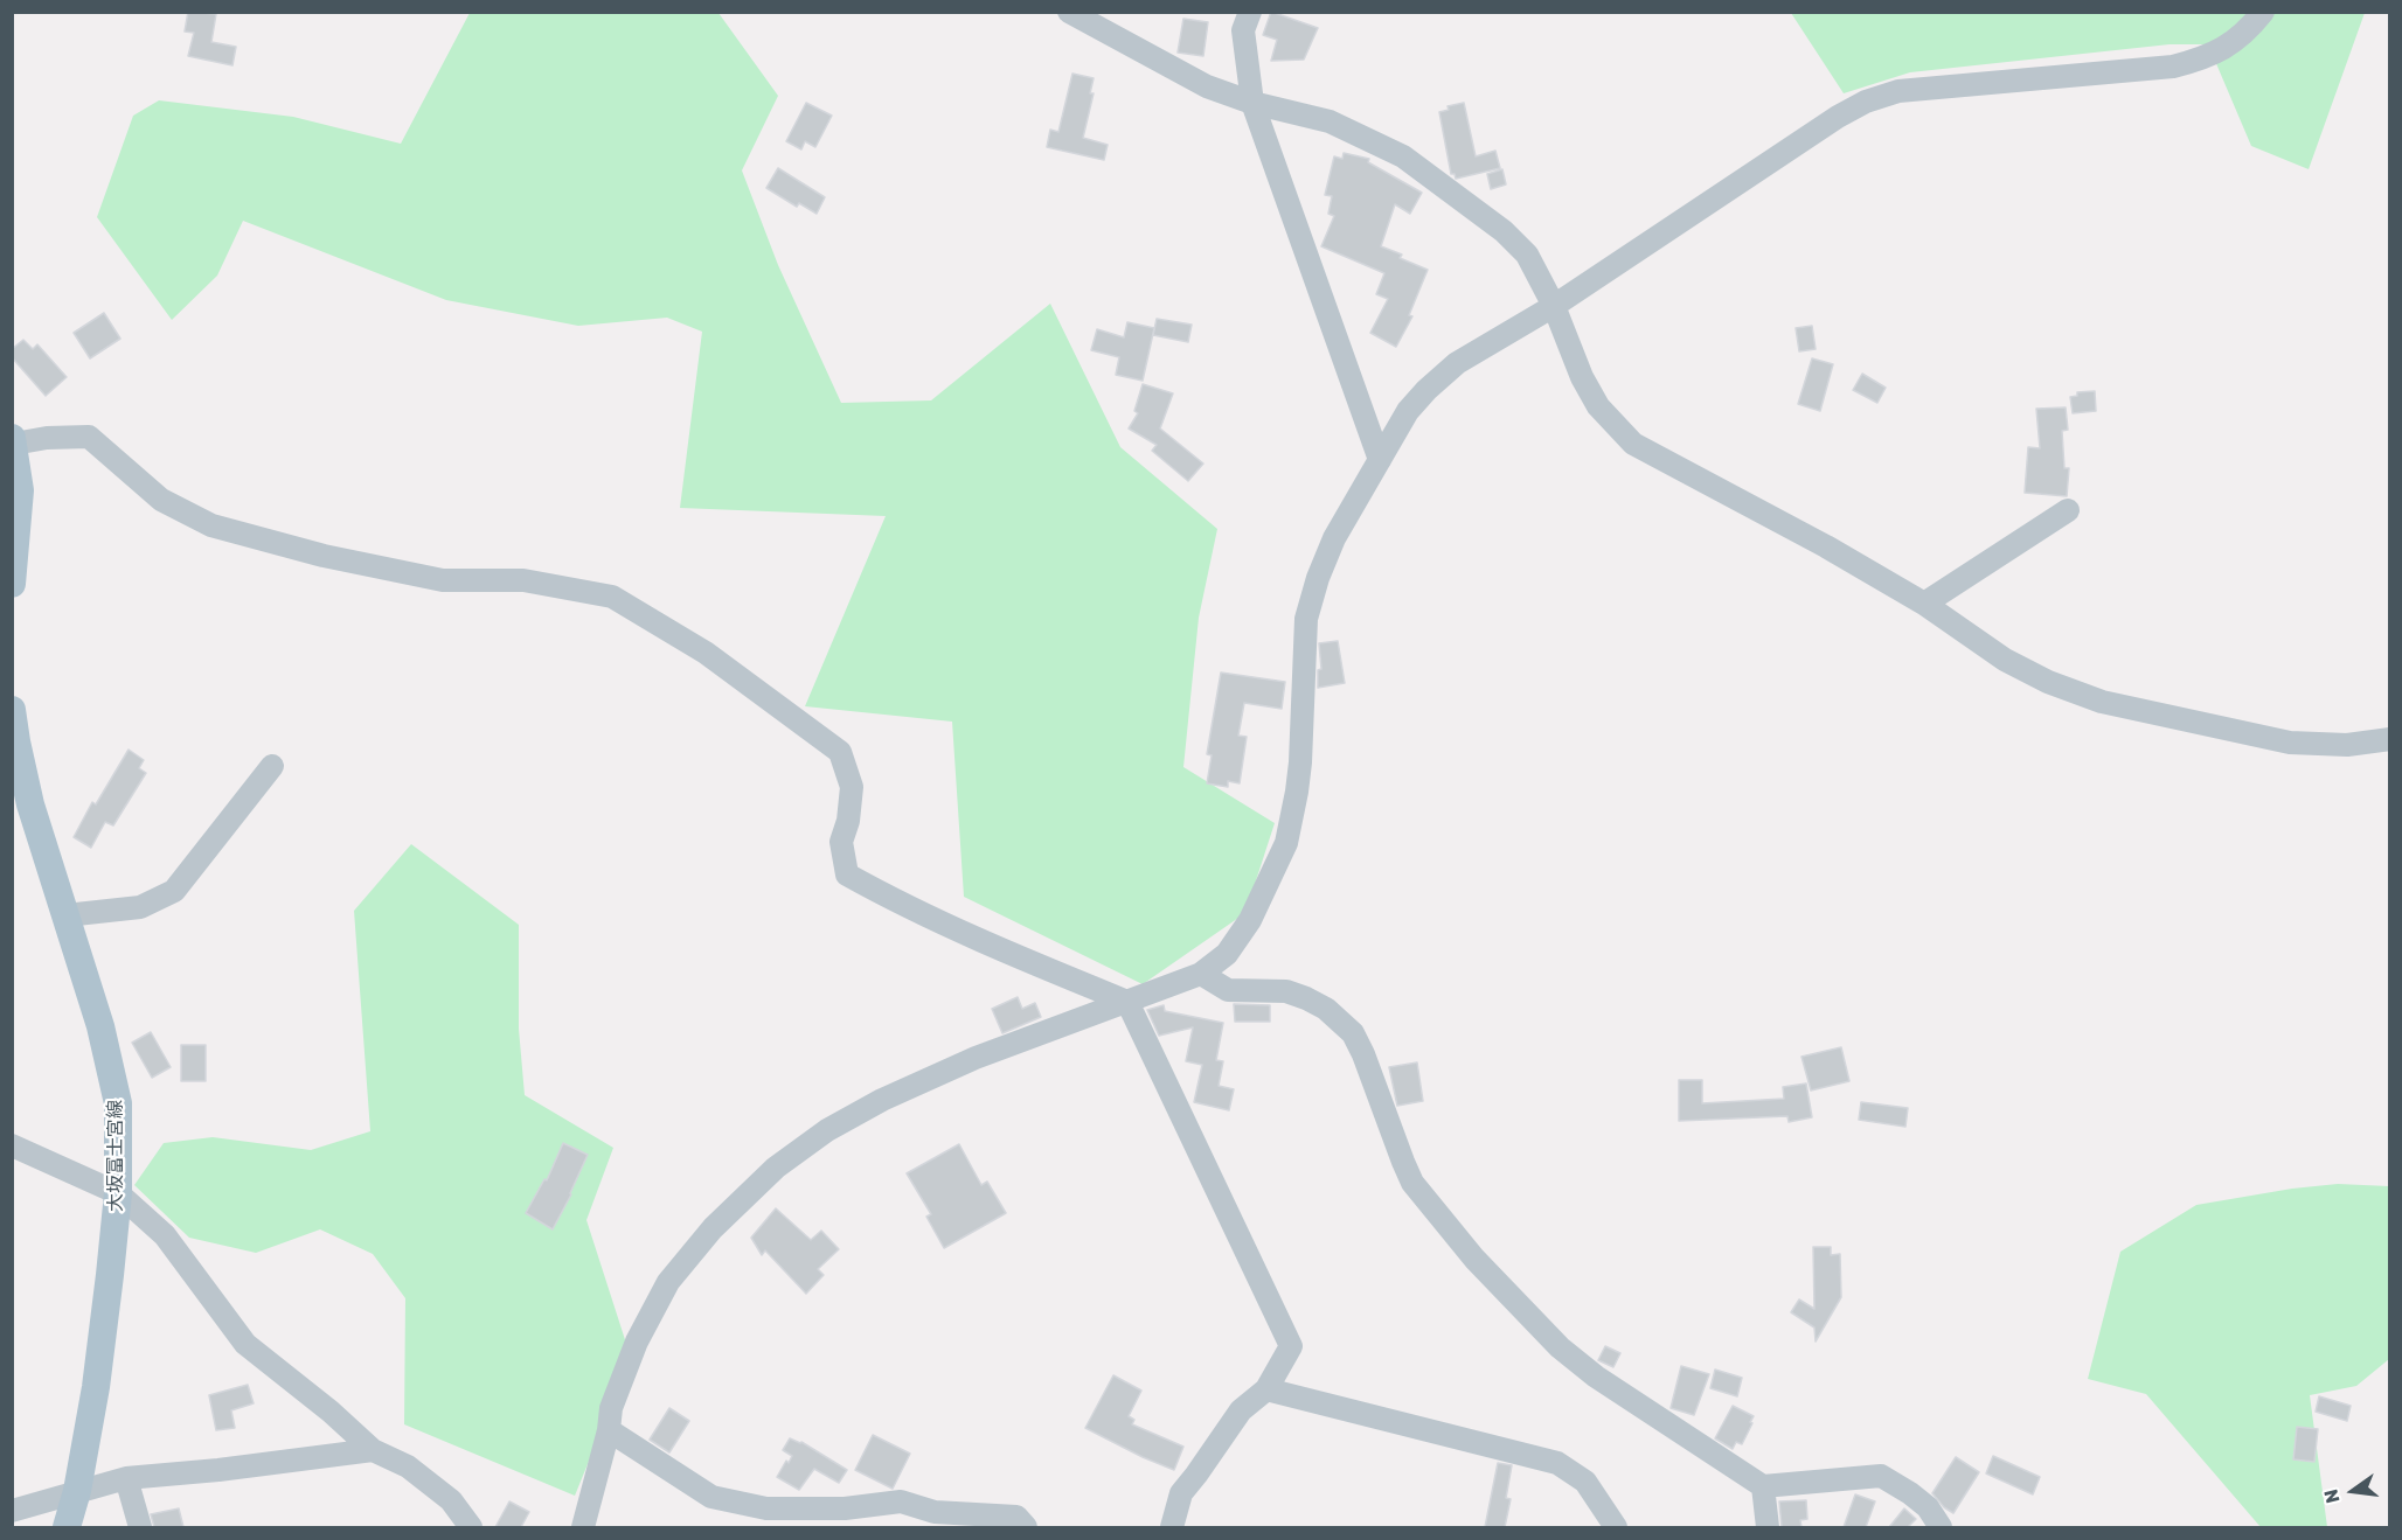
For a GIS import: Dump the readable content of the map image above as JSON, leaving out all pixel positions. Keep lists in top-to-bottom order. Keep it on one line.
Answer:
{"streets":{"main road":["大坂富士宮線"]},"north":"left"}
